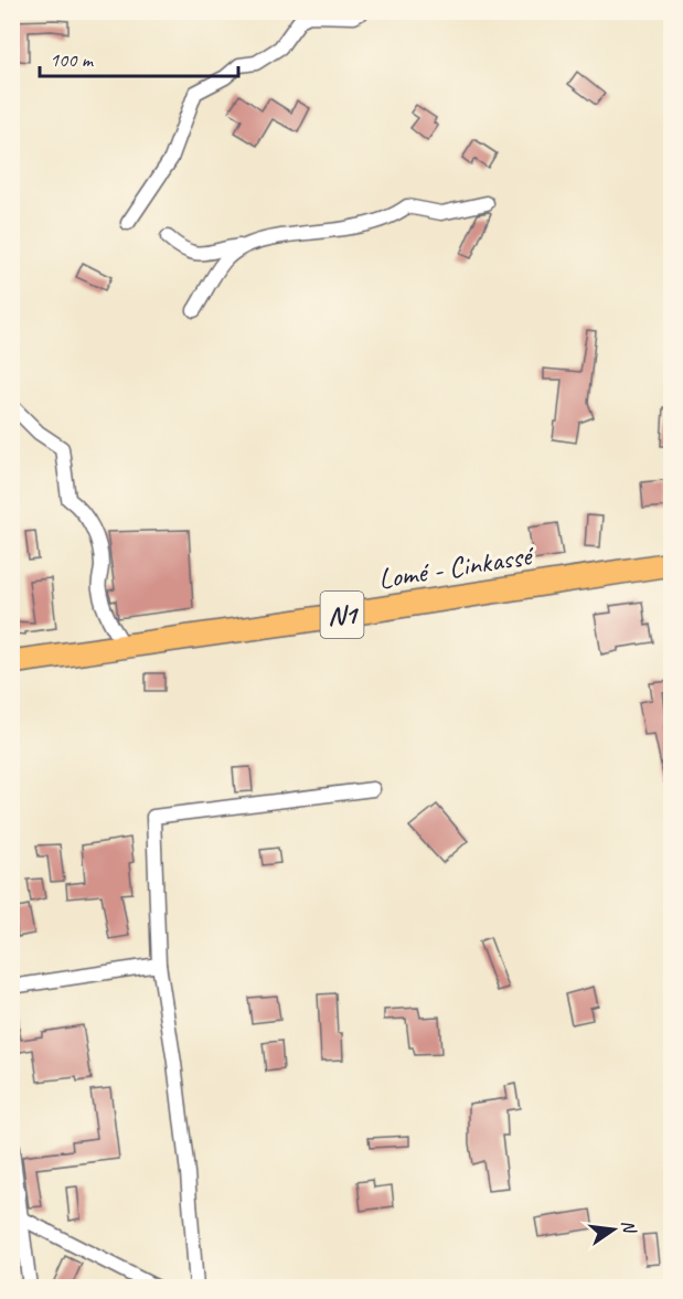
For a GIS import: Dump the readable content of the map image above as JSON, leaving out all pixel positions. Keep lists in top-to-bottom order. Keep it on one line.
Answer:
{"streets":{"highway":["Lomé - Cinkassé","N1"]},"scale_bar":"100 m","north":"right"}
